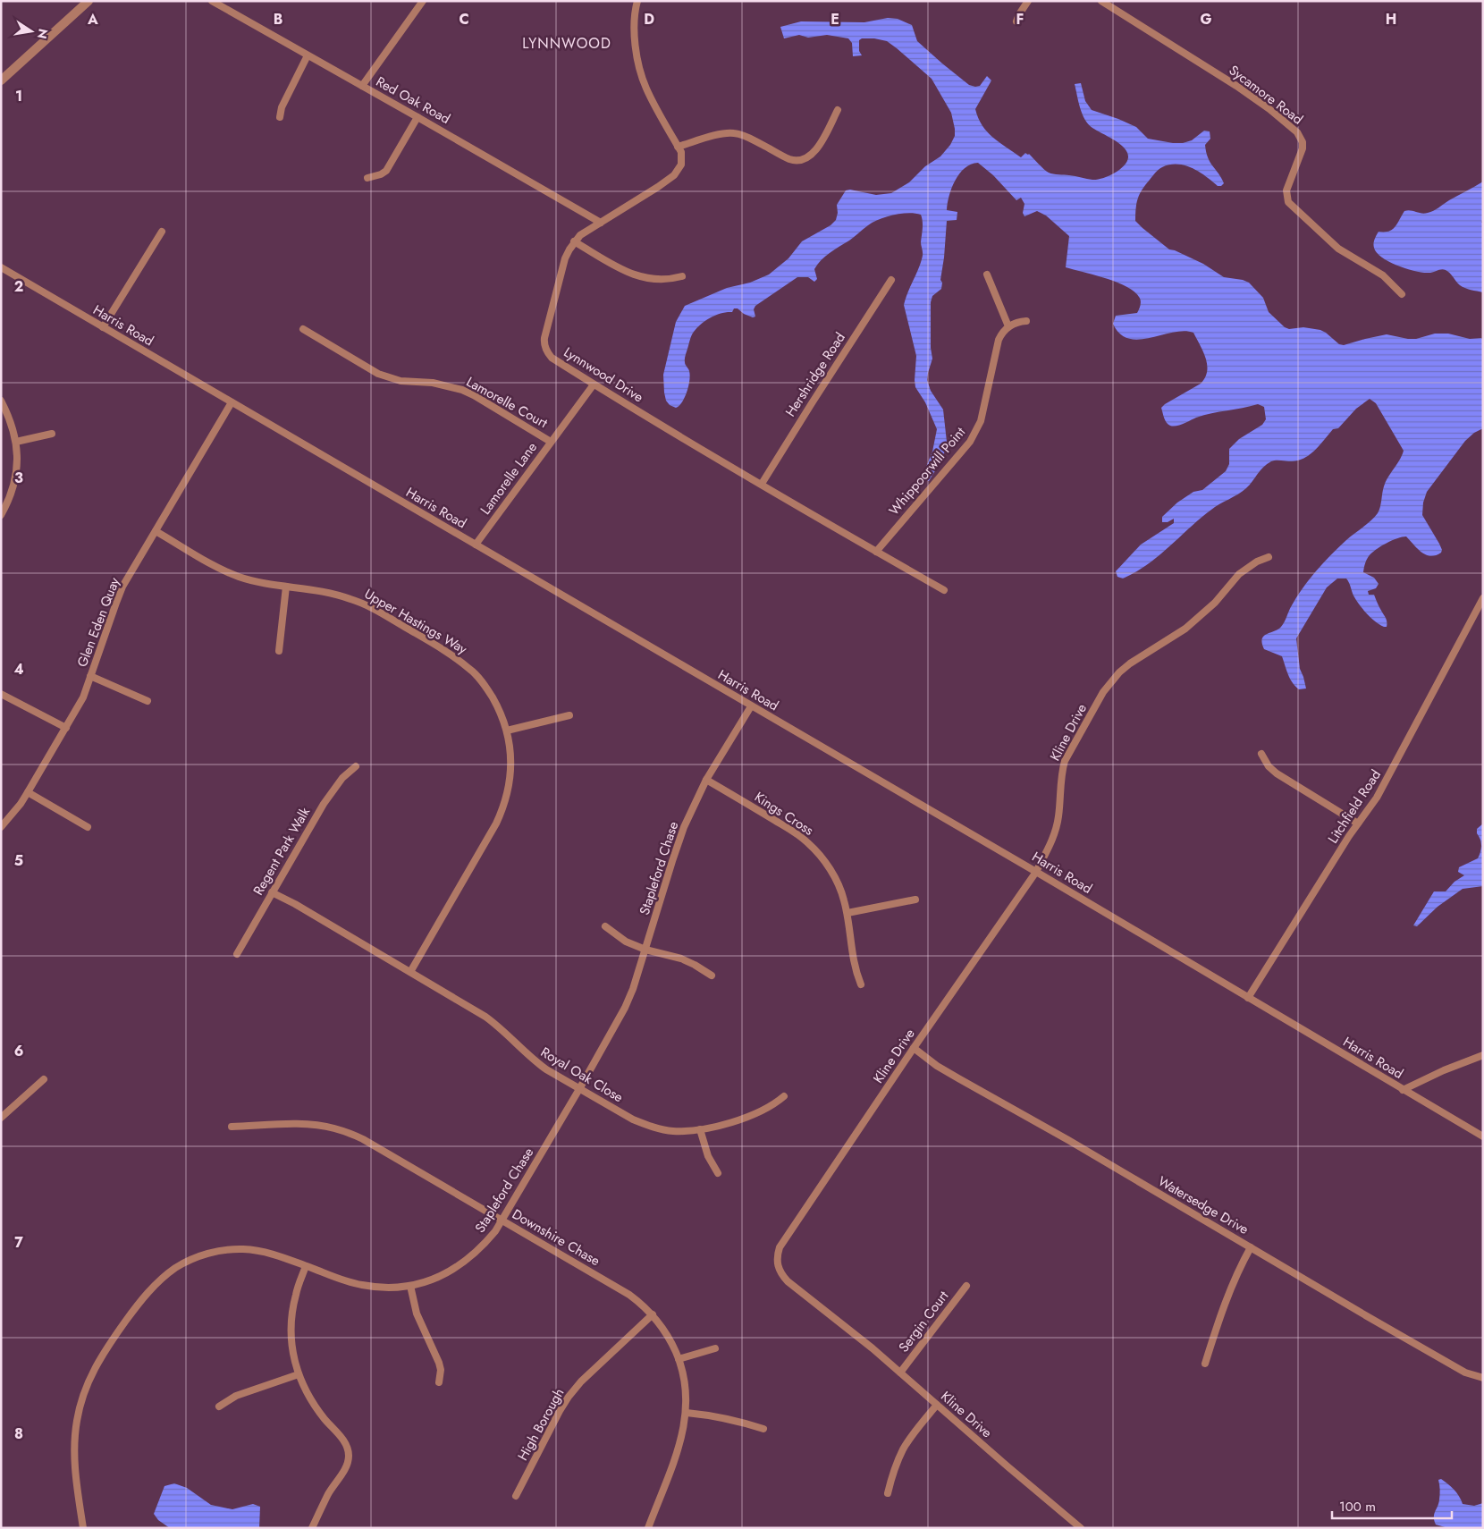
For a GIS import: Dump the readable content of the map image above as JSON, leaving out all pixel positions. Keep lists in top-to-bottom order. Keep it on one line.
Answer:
{"streets":{"street":["Sycamore Road","Red Oak Road","Harris Road","Lynnwood Drive","Hershridge Road","Lamorelle Court","Whippoorwill Point","Lamorelle Lane","Upper Hastings Way","Glen Eden Quay","Kline Drive","Litchfield Road","Kings Cross","Regent Park Walk","Stapleford Chase","Royal Oak Close","Watersedge Drive","Downshire Chase","Sergin Court","High Borough"]},"crossings":[["Red Oak Road","Lynnwood Drive"],["Harris Road","Lamorelle Lane"],["Harris Road","Glen Eden Quay"],["Harris Road","Kline Drive"],["Harris Road","Litchfield Road"],["Harris Road","Stapleford Chase"],["Lynnwood Drive","Hershridge Road"],["Lynnwood Drive","Whippoorwill Point"],["Lynnwood Drive","Lamorelle Lane"],["Lamorelle Court","Lamorelle Lane"],["Upper Hastings Way","Glen Eden Quay"],["Upper Hastings Way","Royal Oak Close"],["Kline Drive","Watersedge Drive"],["Kline Drive","Sergin Court"],["Kings Cross","Stapleford Chase"],["Regent Park Walk","Royal Oak Close"],["Stapleford Chase","Royal Oak Close"],["Stapleford Chase","Downshire Chase"],["Downshire Chase","High Borough"]],"districts":["LYNNWOOD"],"scale_bar":"100 m","north":"right","grid":{"columns":["A","B","C","D","E","F","G","H"],"rows":["1","2","3","4","5","6","7","8"]}}
